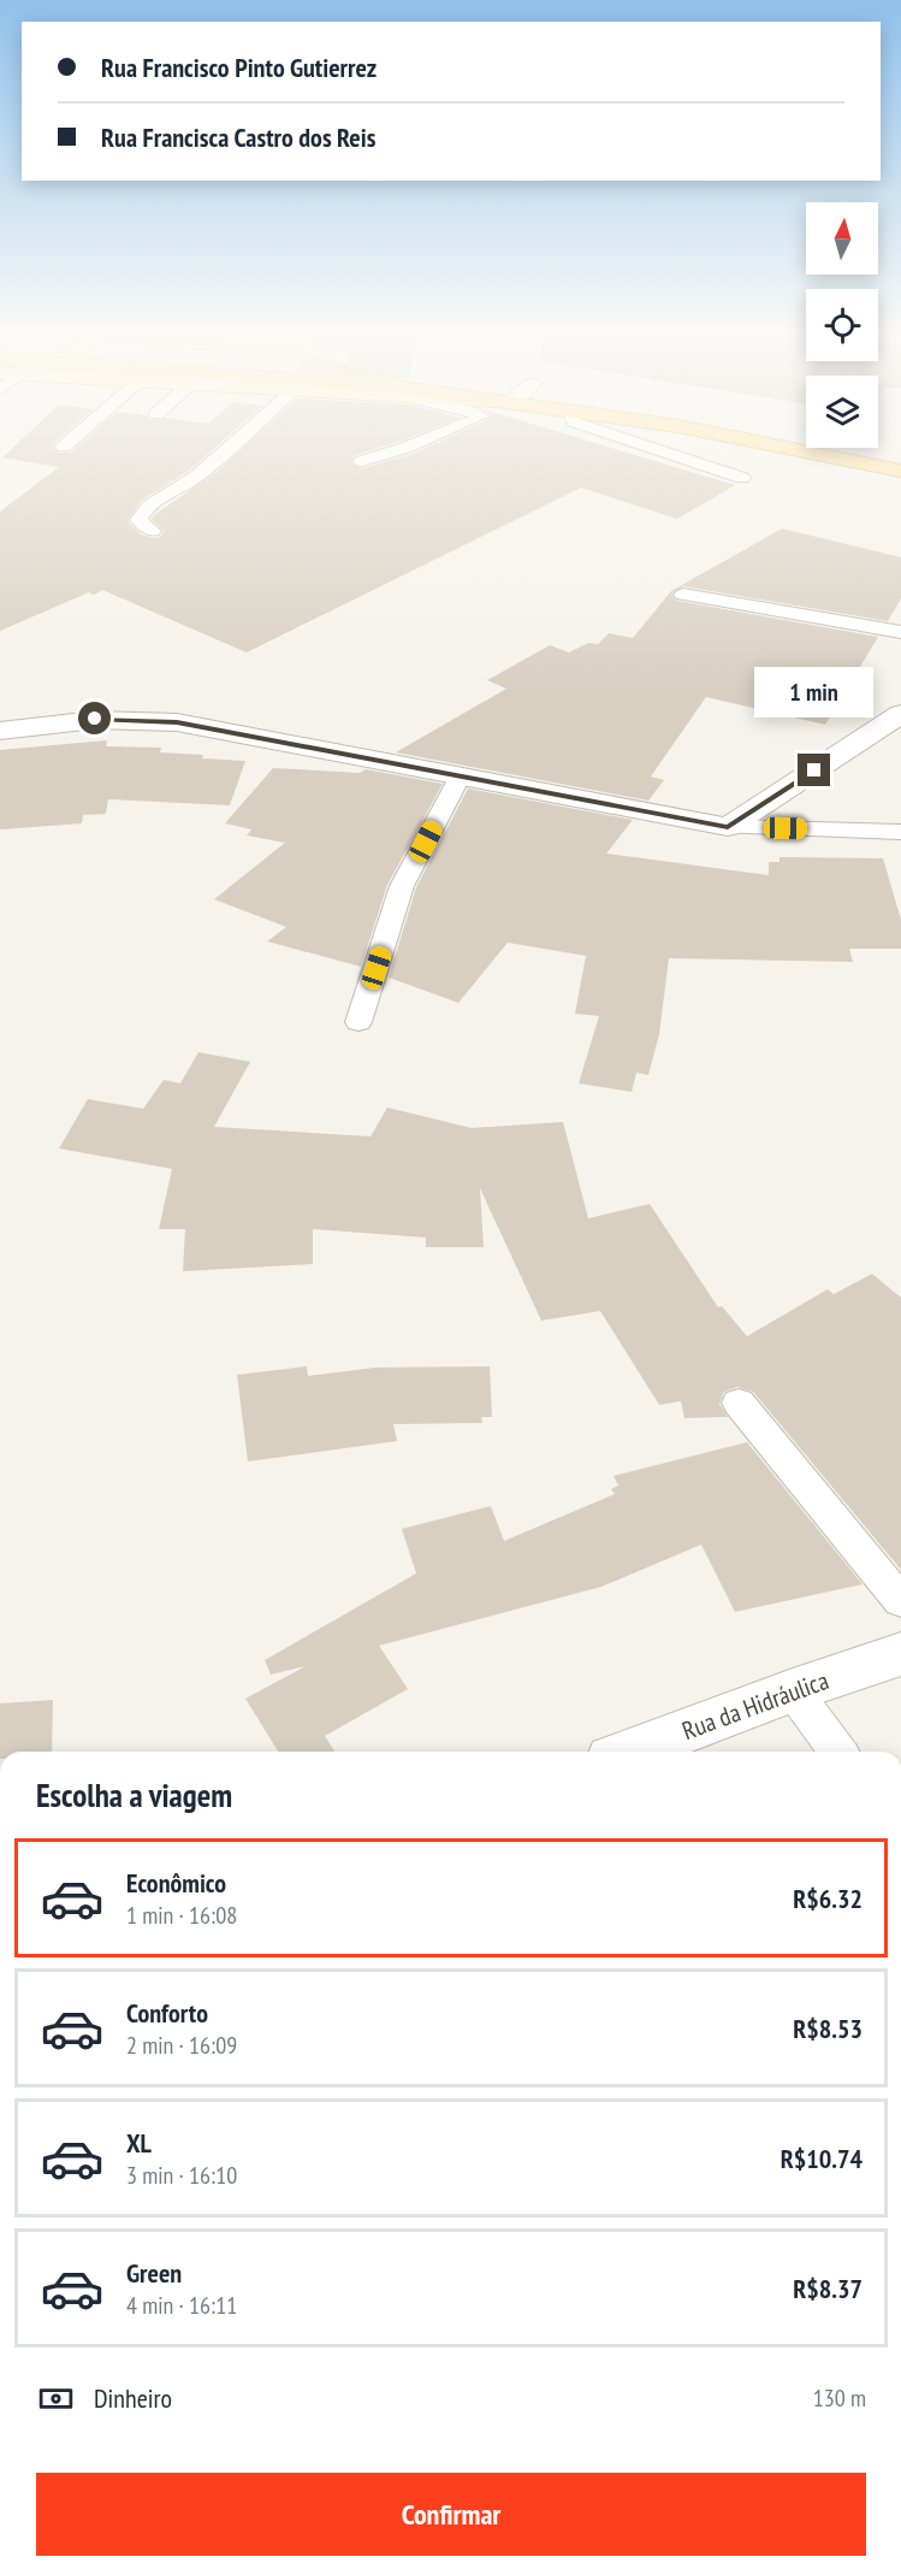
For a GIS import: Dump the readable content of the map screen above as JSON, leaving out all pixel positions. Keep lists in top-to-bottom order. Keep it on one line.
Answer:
{"streets":{"street":["Rua da Hidráulica"]},"north":"top","page":{"banner":["Rua Francisco Pinto Gutierrez","Rua Francisca Castro dos Reis"],"bubble":"1 min","heading":"Escolha a viagem","list":[{"name":"Econômico","note":"1 min · 16:08","value":"R$6.32"},{"name":"Conforto","note":"2 min · 16:09","value":"R$8.53"},{"name":"XL","note":"3 min · 16:10","value":"R$10.74"},{"name":"Green","note":"4 min · 16:11","value":"R$8.37"}],"pay":["Dinheiro","130 m"],"buttons":"Confirmar"}}
